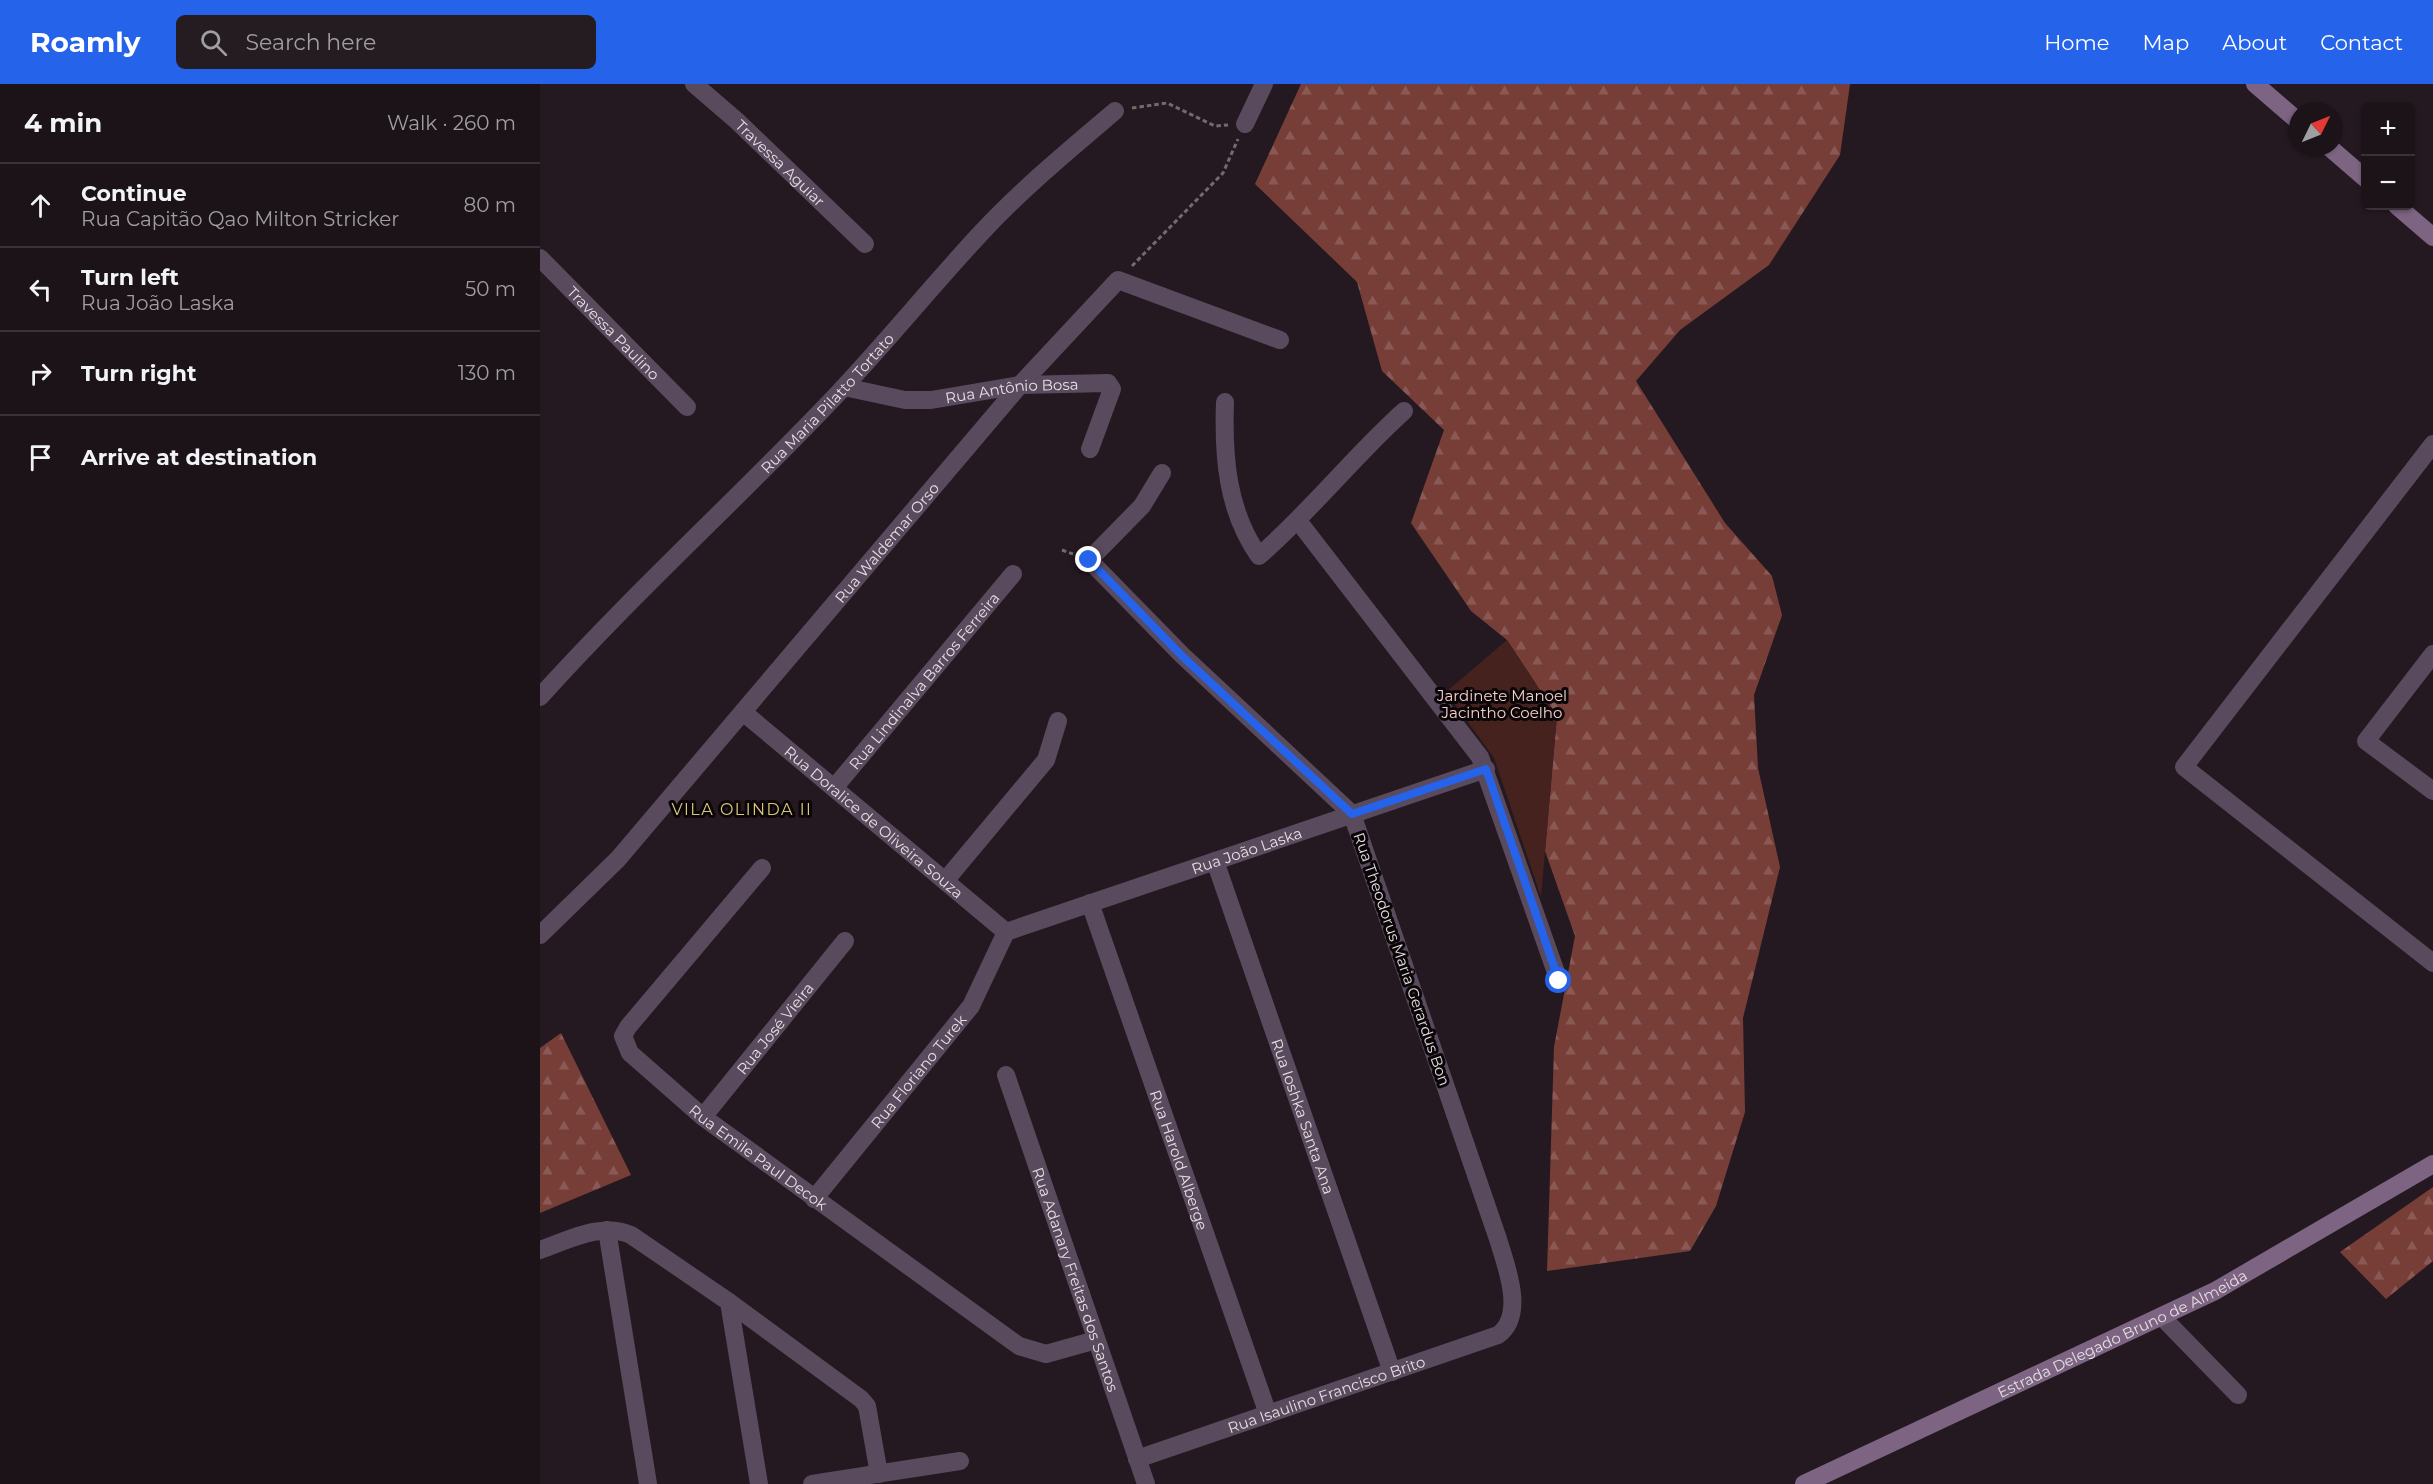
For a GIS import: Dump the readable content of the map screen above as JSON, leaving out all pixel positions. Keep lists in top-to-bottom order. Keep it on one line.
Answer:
{"streets":{"main road":["Estrada Delegado Bruno de Almeida"],"street":["Travessa Aguiar","Travessa Paulino","Rua Antônio Bosa","Rua Maria Pilatto Tortato","Rua Waldemar Orso","Rua Lindinalva Barros Ferreira","Rua Doralice de Oliveira Souza","Rua João Laska","Rua Theodorus Maria Gerardus Bon","Rua José Vieira","Rua Floriano Turek","Rua Ioshka Santa Ana","Rua Emile Paul Decok","Rua Harold Alberge","Rua Adanary Freitas dos Santos","Rua Isaulino Francisco Brito"]},"crossings":[["Rua Antônio Bosa","Rua Maria Pilatto Tortato"],["Rua Antônio Bosa","Rua Waldemar Orso"],["Rua Waldemar Orso","Rua Doralice de Oliveira Souza"],["Rua Lindinalva Barros Ferreira","Rua Doralice de Oliveira Souza"],["Rua Doralice de Oliveira Souza","Rua João Laska"],["Rua Doralice de Oliveira Souza","Rua Floriano Turek"],["Rua João Laska","Rua Theodorus Maria Gerardus Bon"],["Rua João Laska","Rua Floriano Turek"],["Rua João Laska","Rua Ioshka Santa Ana"],["Rua João Laska","Rua Harold Alberge"],["Rua Theodorus Maria Gerardus Bon","Rua Isaulino Francisco Brito"],["Rua José Vieira","Rua Emile Paul Decok"],["Rua Floriano Turek","Rua Emile Paul Decok"],["Rua Ioshka Santa Ana","Rua Isaulino Francisco Brito"],["Rua Emile Paul Decok","Rua Adanary Freitas dos Santos"],["Rua Harold Alberge","Rua Isaulino Francisco Brito"],["Rua Adanary Freitas dos Santos","Rua Isaulino Francisco Brito"]],"districts":["VILA OLINDA II"],"parks":["Jardinete Manoel Jacintho Coelho"],"north":"top right","page":{"header":"Roamly","search":"Search here","nav":["Home","Map","About","Contact"],"heading":["4 min","Walk · 260 m"],"map_buttons":["+","−"],"list":[["Continue","Rua Capitão Qao Milton Stricker","80 m"],["Turn left","Rua João Laska","50 m"],["Turn right","130 m"],"Arrive at destination"]}}
